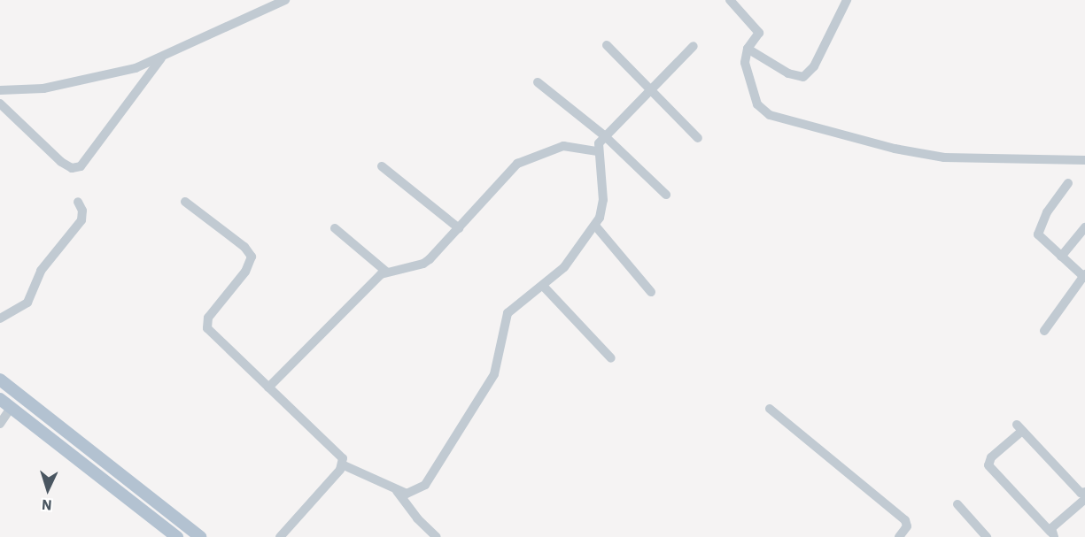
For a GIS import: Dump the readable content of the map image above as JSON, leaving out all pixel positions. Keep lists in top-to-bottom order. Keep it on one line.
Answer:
{"north":"bottom"}
